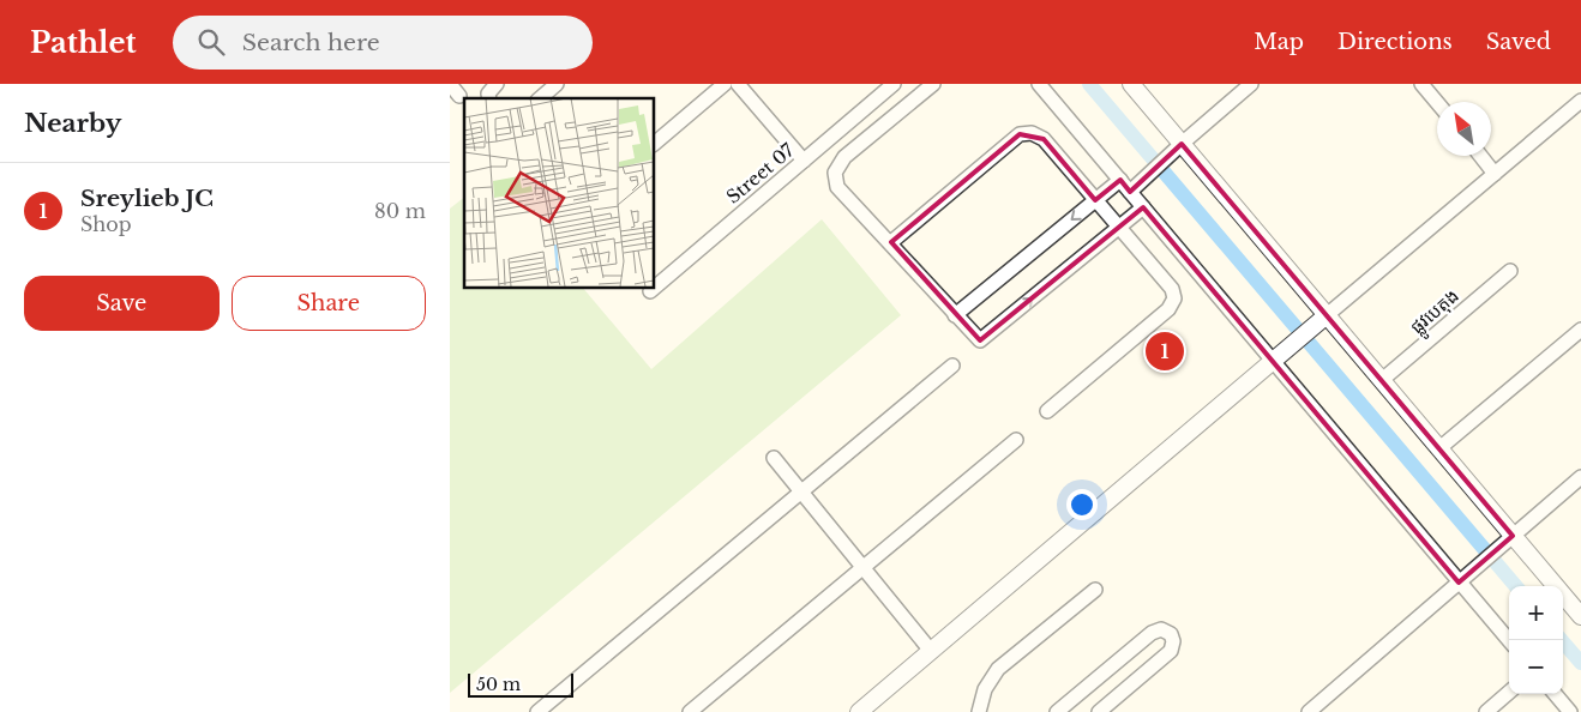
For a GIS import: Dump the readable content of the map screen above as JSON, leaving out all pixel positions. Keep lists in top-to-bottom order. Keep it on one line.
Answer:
{"streets":{"street":["Street 07","ផ្លូវបេតុង"]},"scale_bar":"50 m","north":"top left","page":{"header":"Pathlet","search":"Search here","nav":["Map","Directions","Saved"],"heading":"Nearby","list":[{"mark":"1","name":"Sreylieb JC","note":"Shop","value":"80 m"}],"buttons":["Save","Share"],"pins":"1","map_buttons":["+","−"],"scale":"50 m"}}
